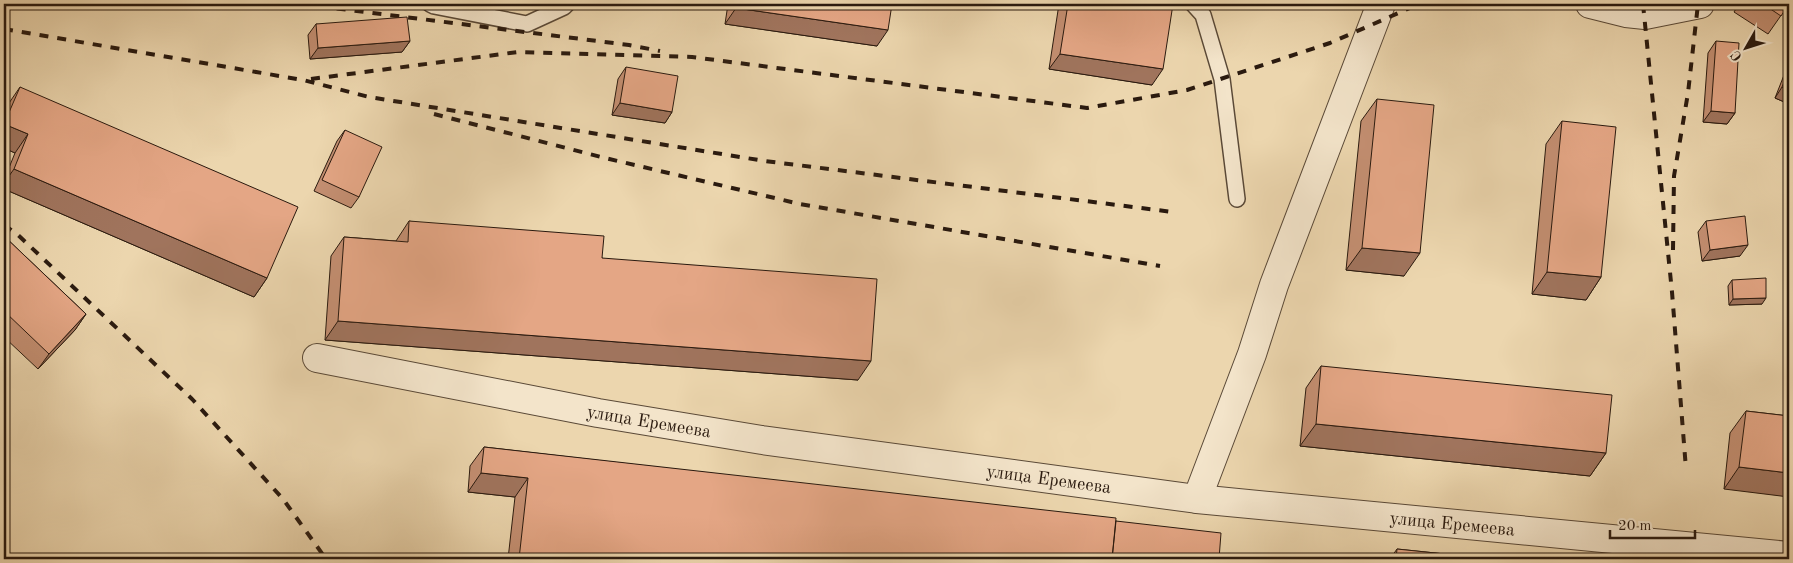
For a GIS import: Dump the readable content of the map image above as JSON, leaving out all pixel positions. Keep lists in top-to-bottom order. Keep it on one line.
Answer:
{"streets":{"street":["улица Еремеева"]},"scale_bar":"20 m","north":"bottom left"}
